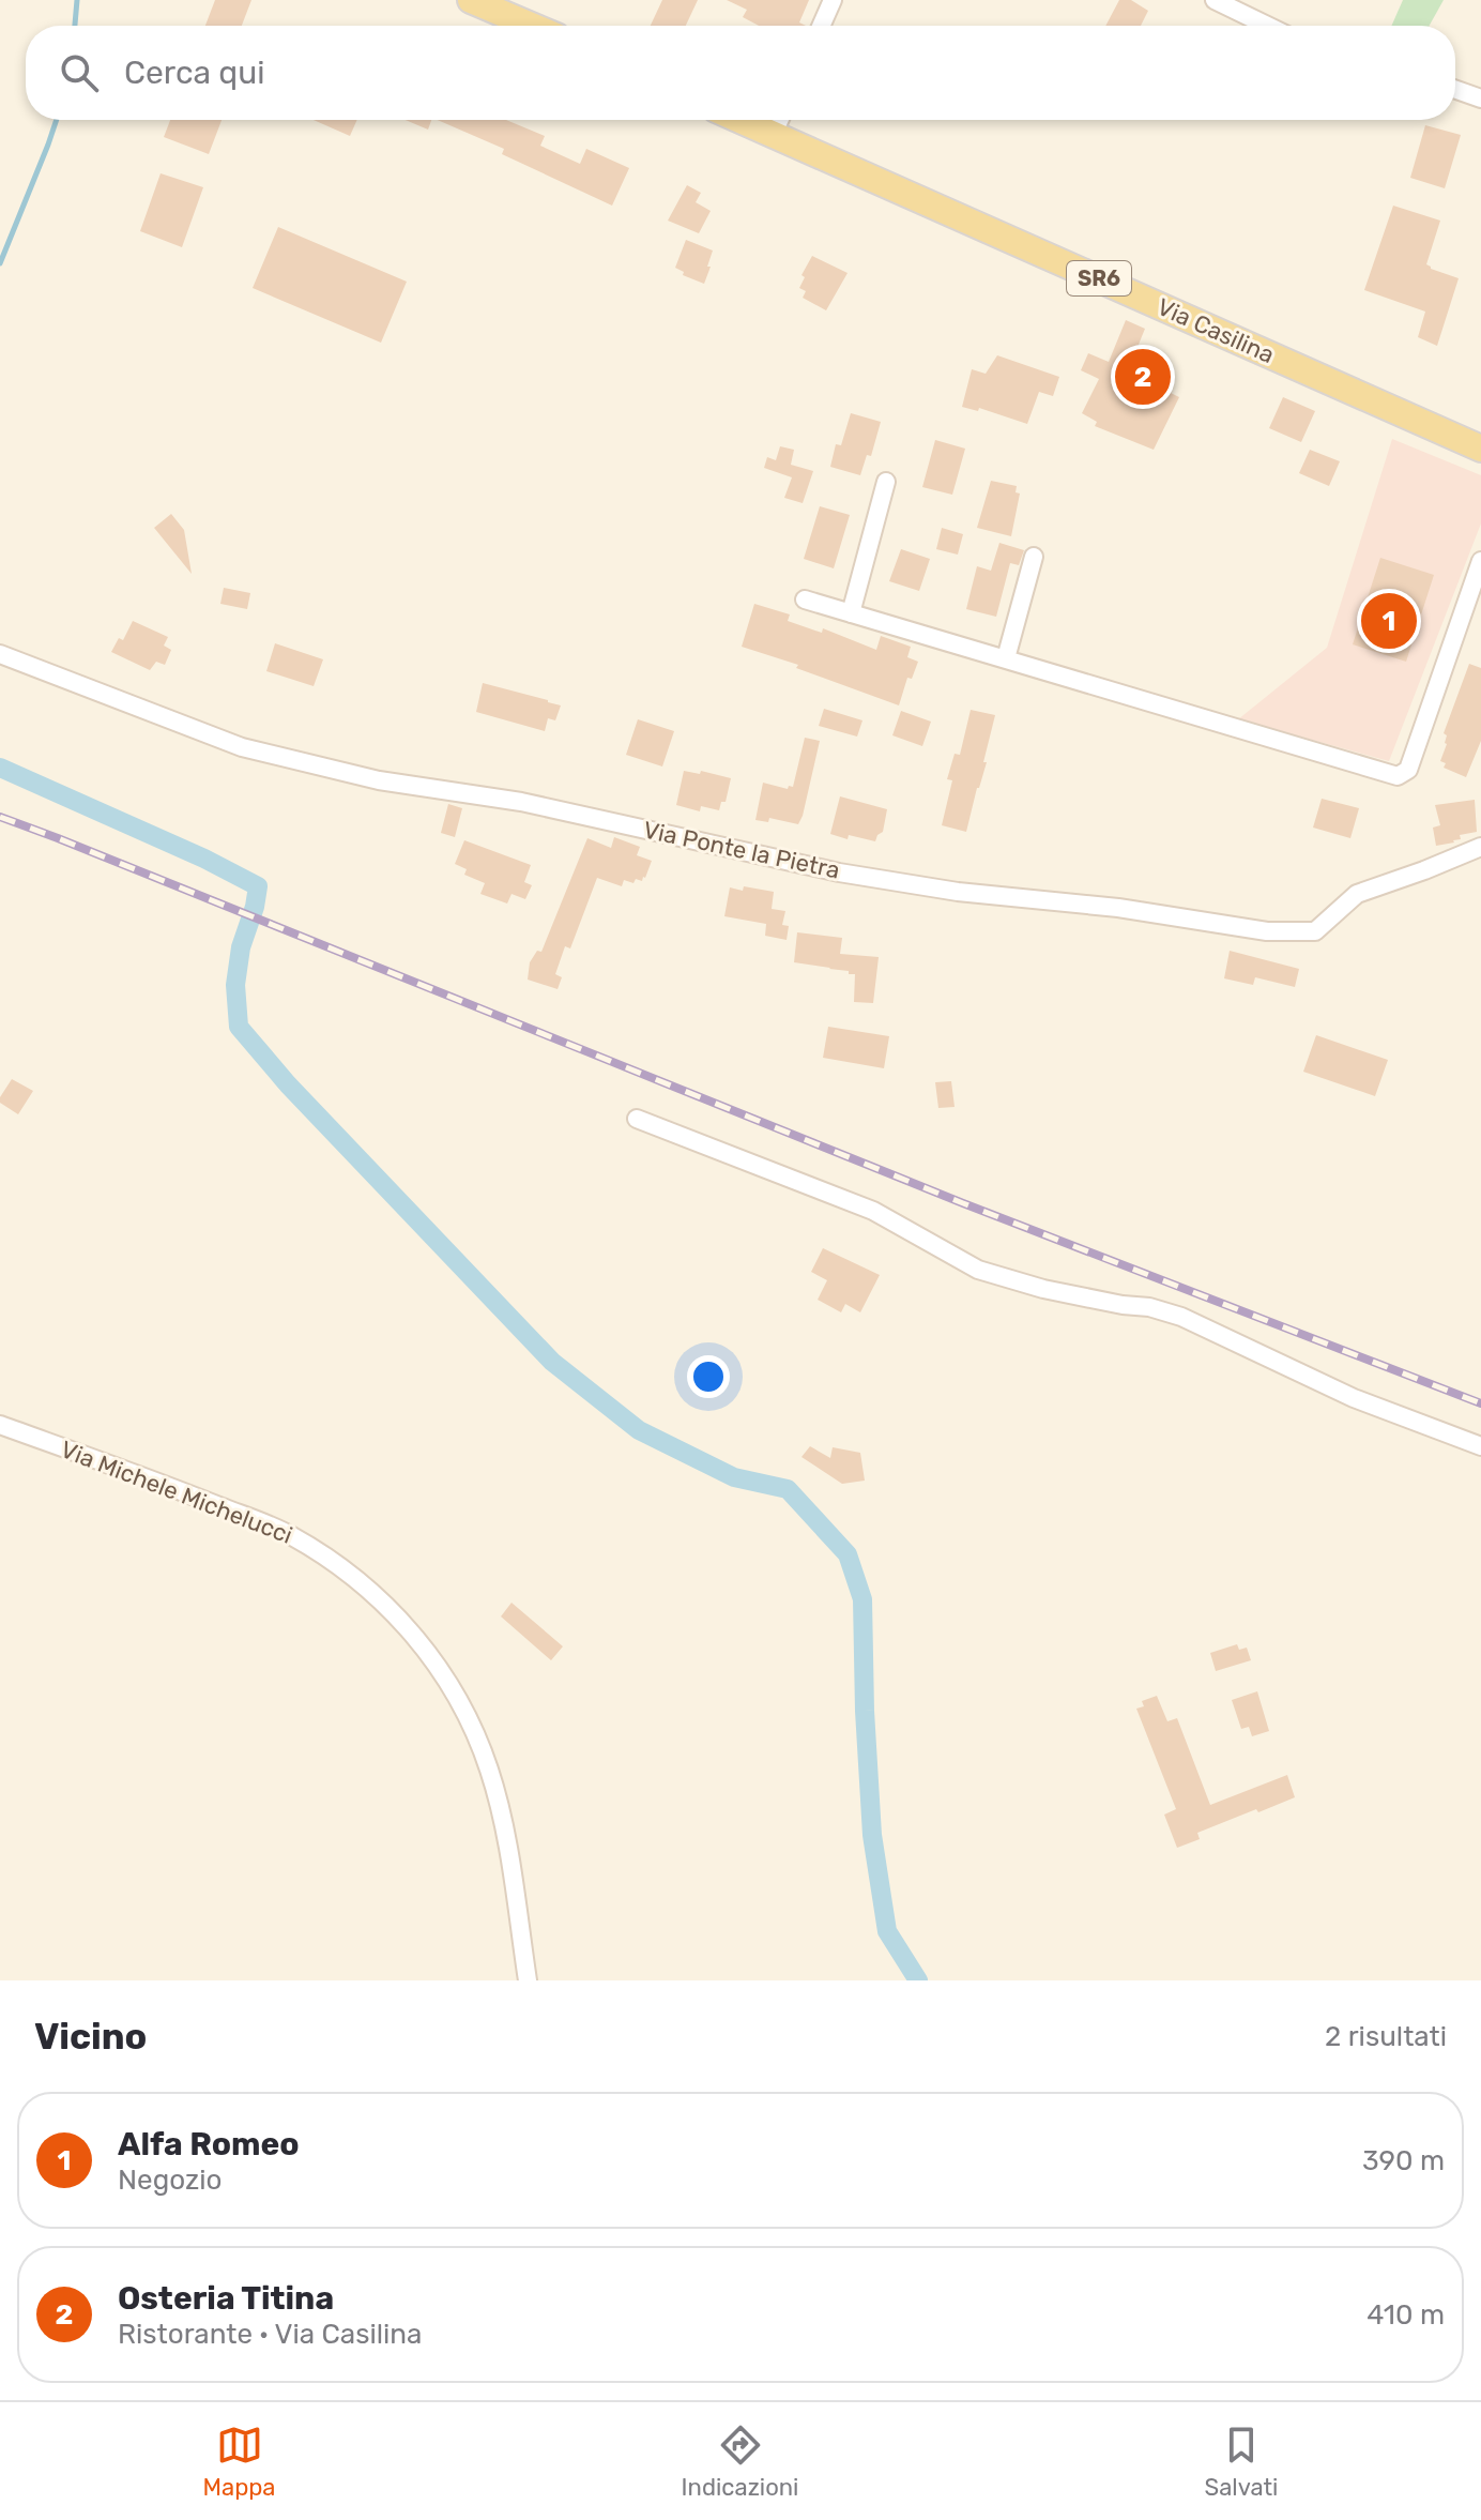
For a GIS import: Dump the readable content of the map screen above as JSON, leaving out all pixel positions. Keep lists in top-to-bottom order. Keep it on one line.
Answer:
{"streets":{"main road":["SR6","Via Casilina"],"street":["Via Ponte la Pietra","Via Michele Michelucci"]},"page":{"search":"Cerca qui","pins":["2","1"],"heading":["Vicino","2 risultati"],"list":[{"mark":"1","name":"Alfa Romeo","note":"Negozio","value":"390 m"},{"mark":"2","name":"Osteria Titina","note":"Ristorante · Via Casilina","value":"410 m"}],"nav":["Mappa","Indicazioni","Salvati"]}}
